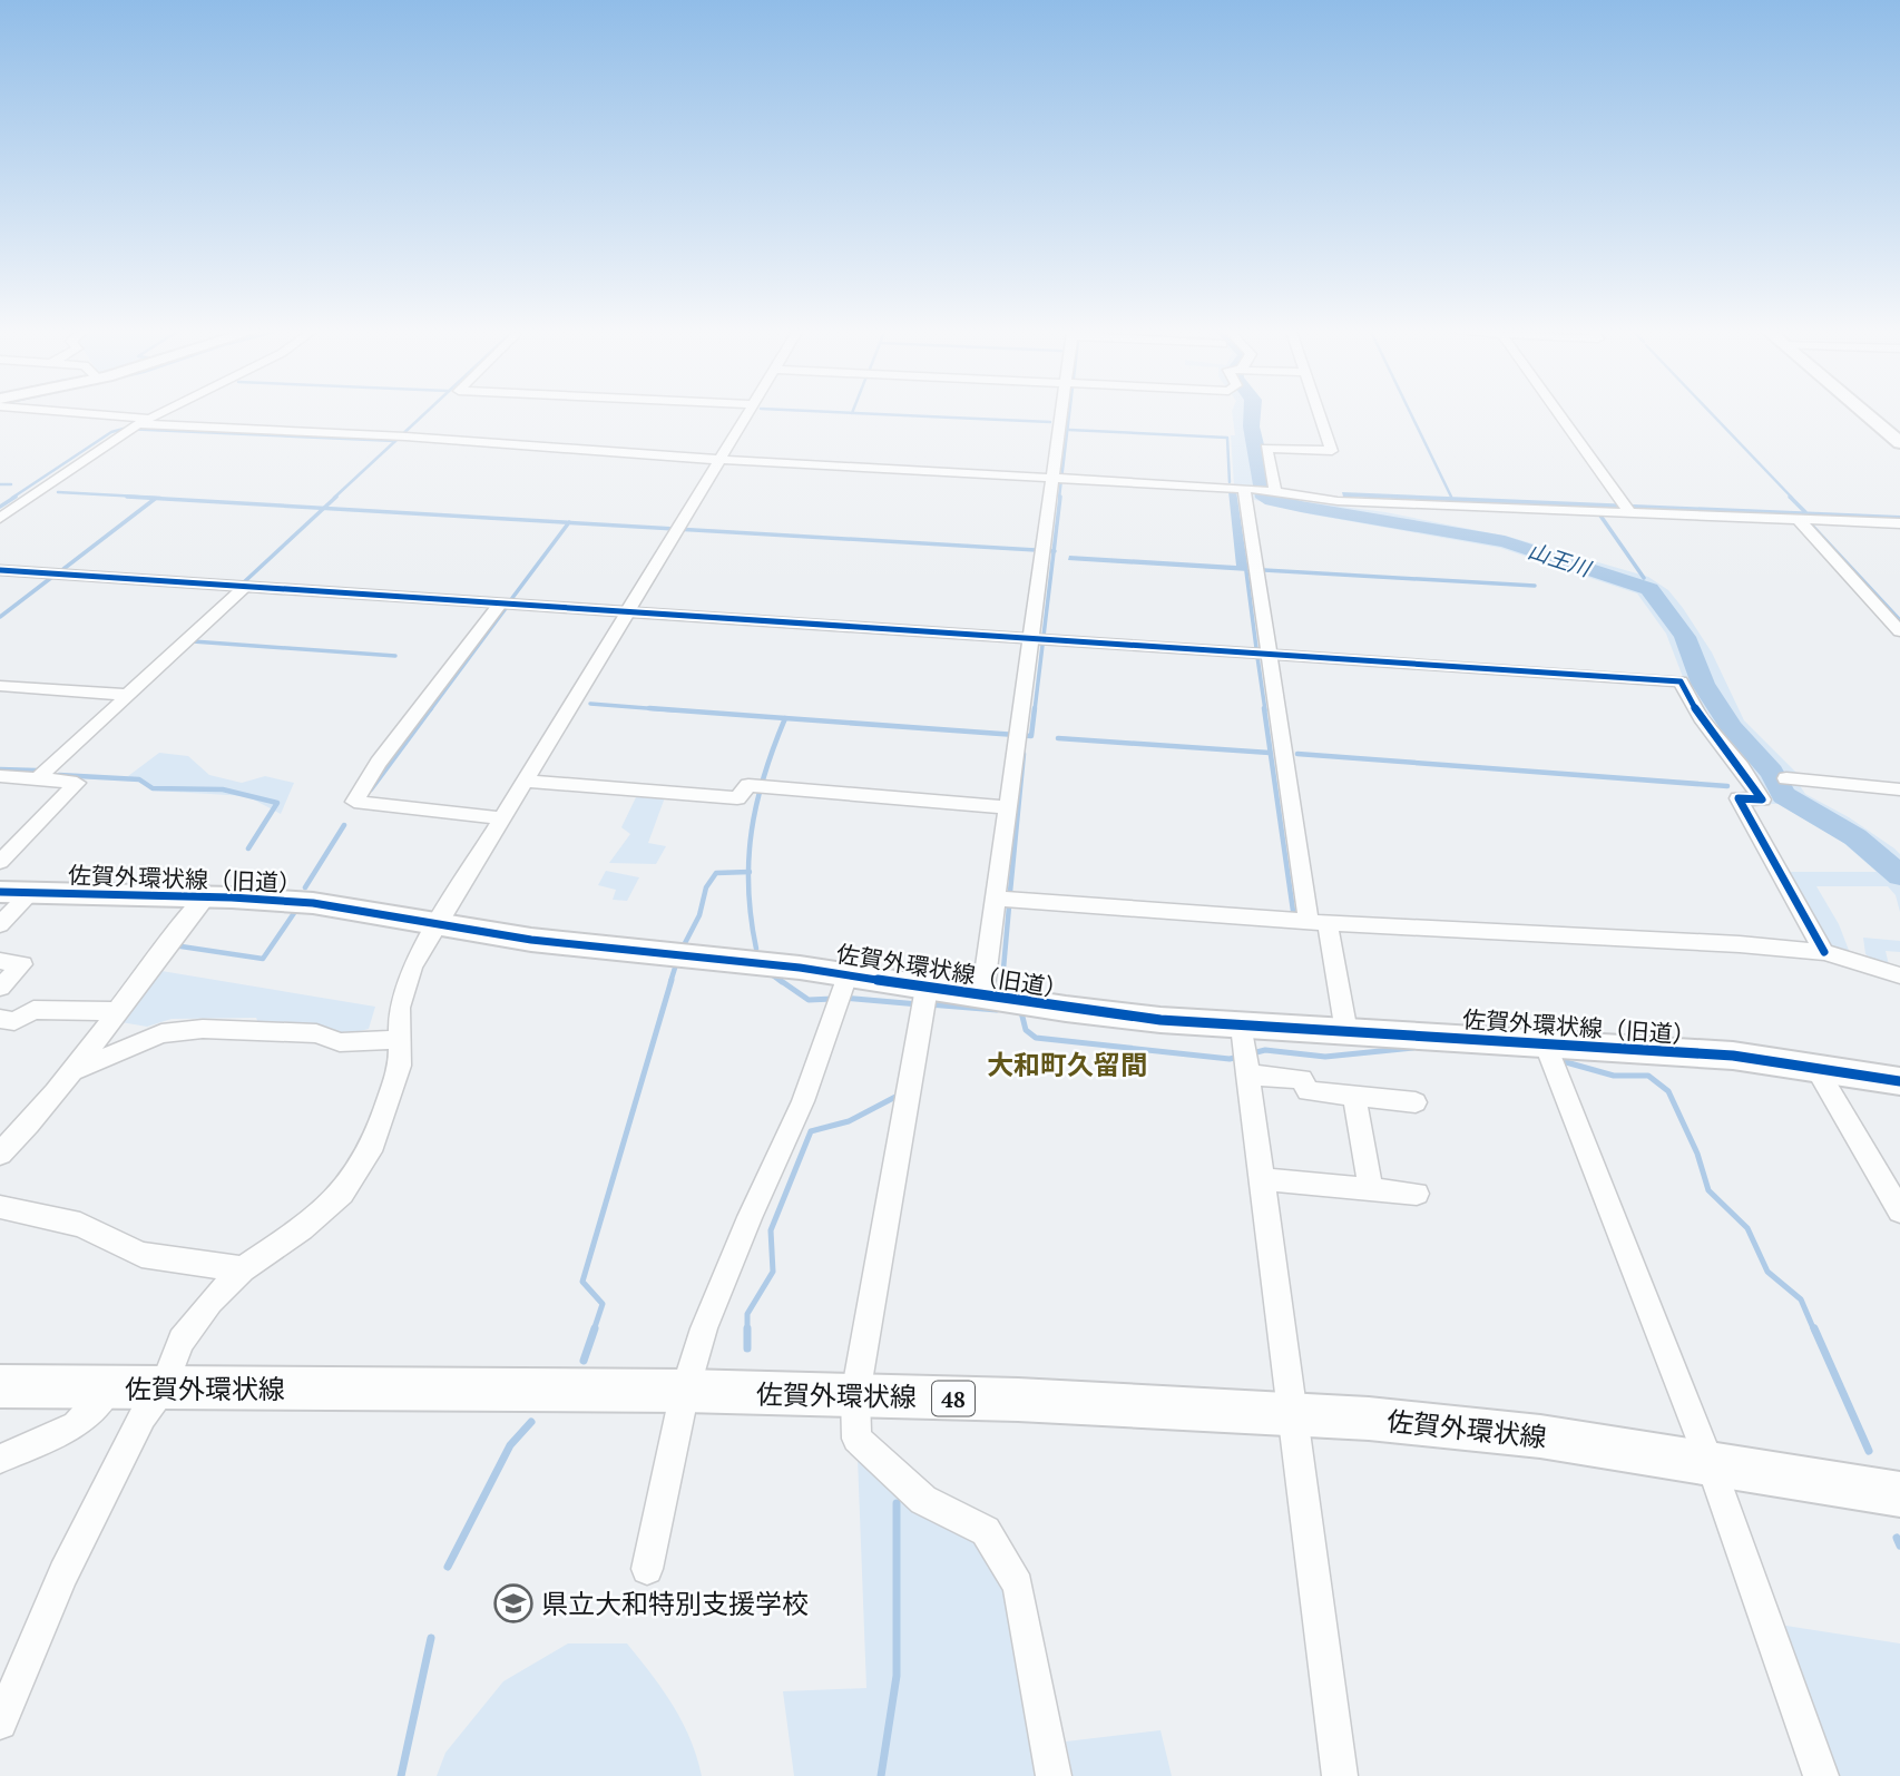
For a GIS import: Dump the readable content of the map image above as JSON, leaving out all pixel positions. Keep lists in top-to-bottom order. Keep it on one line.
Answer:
{"streets":{"main road":["佐賀外環状線","48"],"street":["佐賀外環状線（旧道）"]},"districts":["大和町久留間"],"water":["山王川"],"places":{"school or university":["県立大和特別支援学校"]}}
